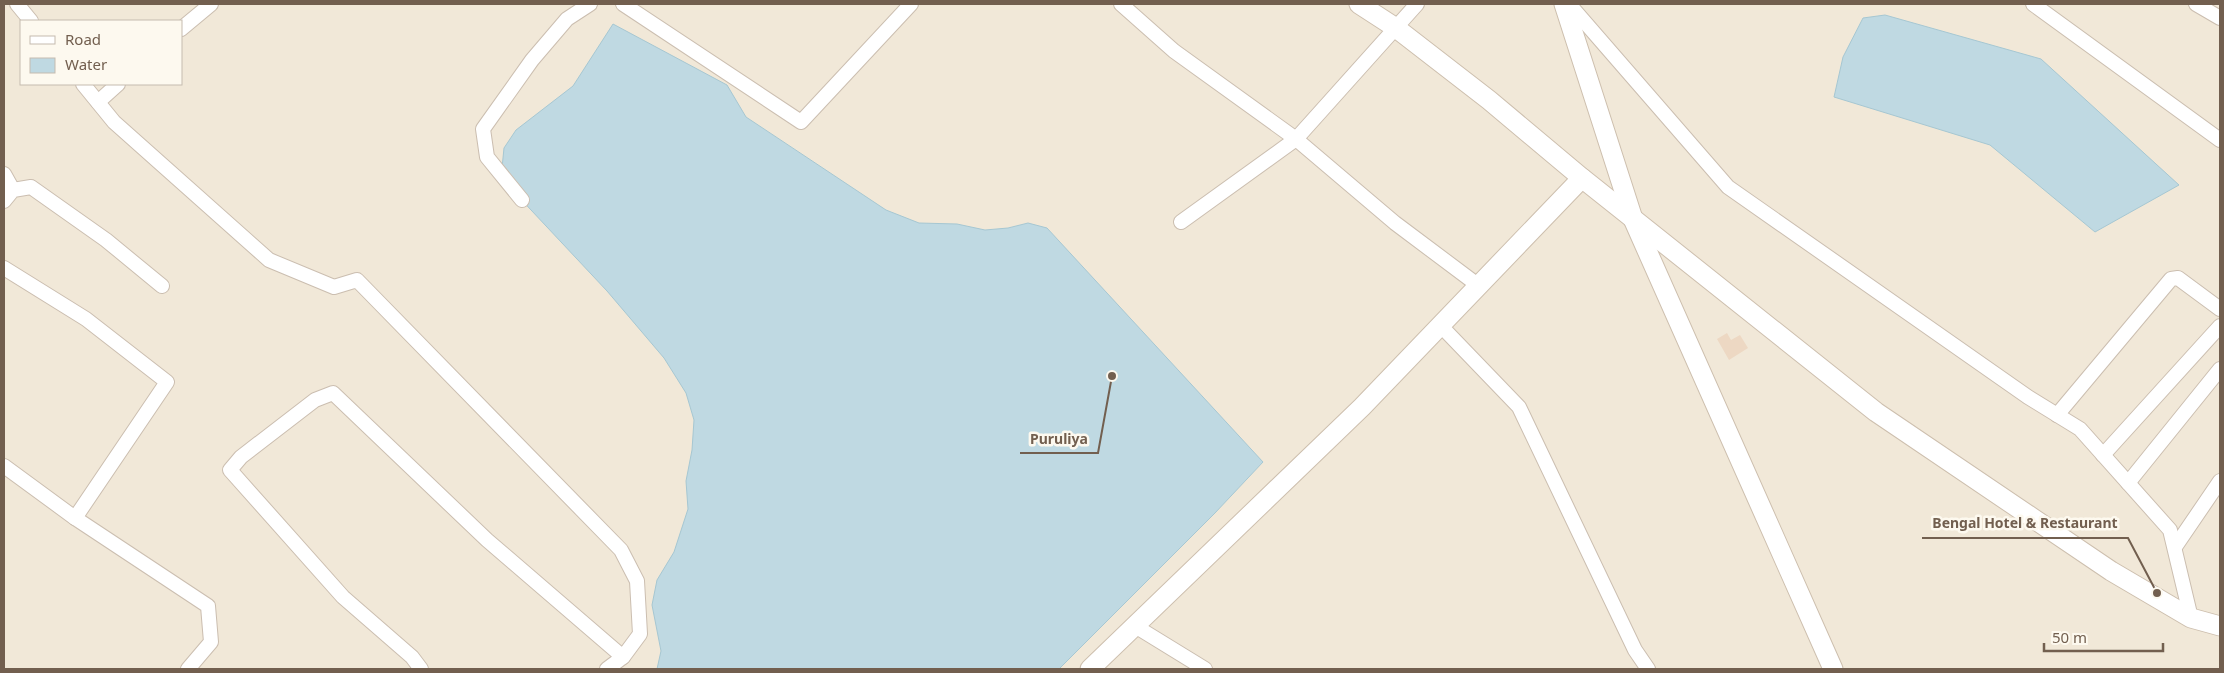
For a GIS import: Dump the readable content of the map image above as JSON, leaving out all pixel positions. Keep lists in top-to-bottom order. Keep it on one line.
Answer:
{"places":["Puruliya","Bengal Hotel & Restaurant"],"legend":["Road","Water"],"scale_bar":"50 m"}
